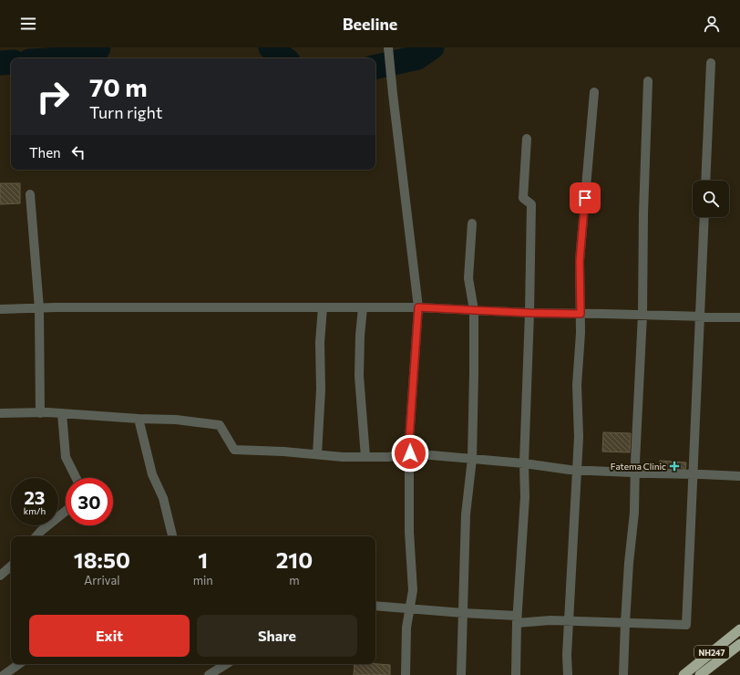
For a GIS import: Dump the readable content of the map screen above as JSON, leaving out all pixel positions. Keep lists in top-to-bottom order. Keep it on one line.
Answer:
{"streets":{"highway":["NH247"]},"places":{"health":["Fatema Clinic"]},"page":{"header":"Beeline","turn":["70 m","Turn right"],"then":"Then","speed":"23 km/h","limit":"30","eta":["18:50","Arrival","1","min","210","m"],"buttons":["Exit","Share"]}}
